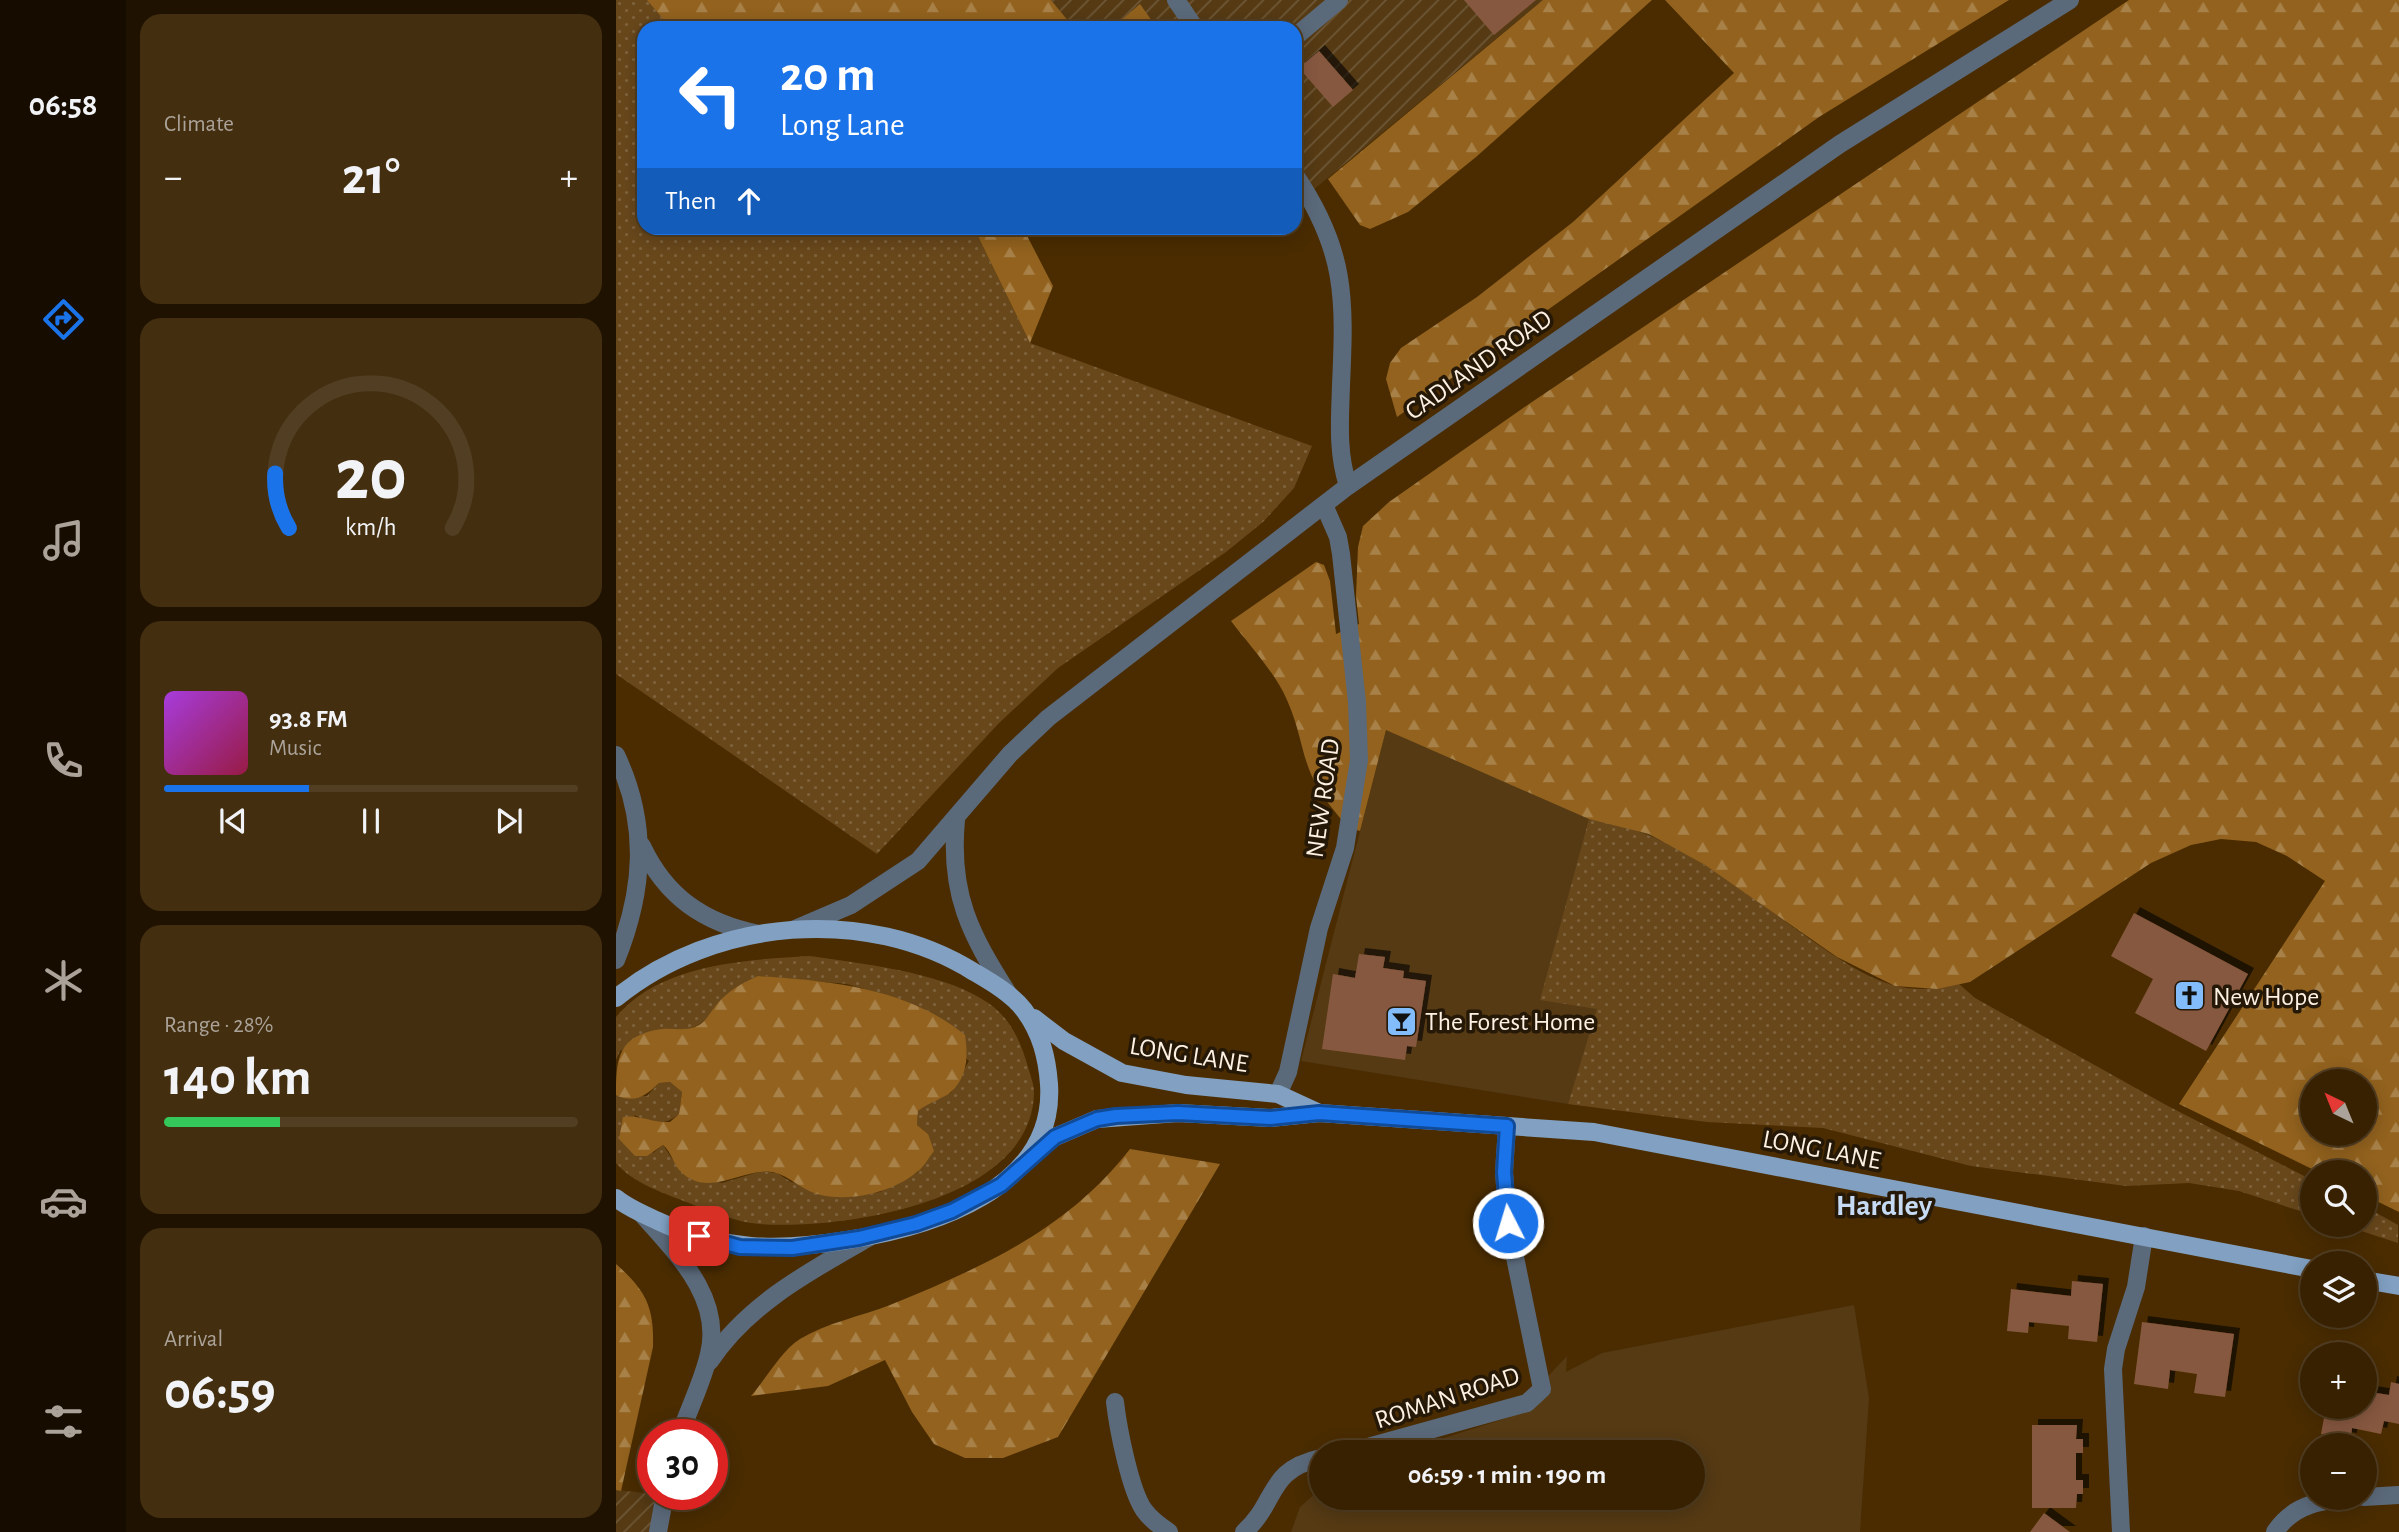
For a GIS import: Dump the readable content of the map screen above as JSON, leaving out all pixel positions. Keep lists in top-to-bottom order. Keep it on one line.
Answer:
{"streets":{"main road":["LONG LANE"],"street":["CADLAND ROAD","NEW ROAD","ROMAN ROAD"]},"crossings":[["CADLAND ROAD","NEW ROAD"],["NEW ROAD","LONG LANE"],["LONG LANE","ROMAN ROAD"]],"districts":["Hardley"],"places":{"church":["New Hope"],"bar":["The Forest Home"]},"north":"top left","page":{"tabs":"06:58","tile":["Climate",["Range · 28%","140 km"],["Arrival","06:59"]],"turn":["20 m","Long Lane"],"heat":["−","21°","+"],"then":"Then","song":["93.8 FM","Music"],"map_buttons":["+","−"],"limit":"30","trip":"06:59 · 1 min · 190 m","gauge":["20","km/h"]}}
